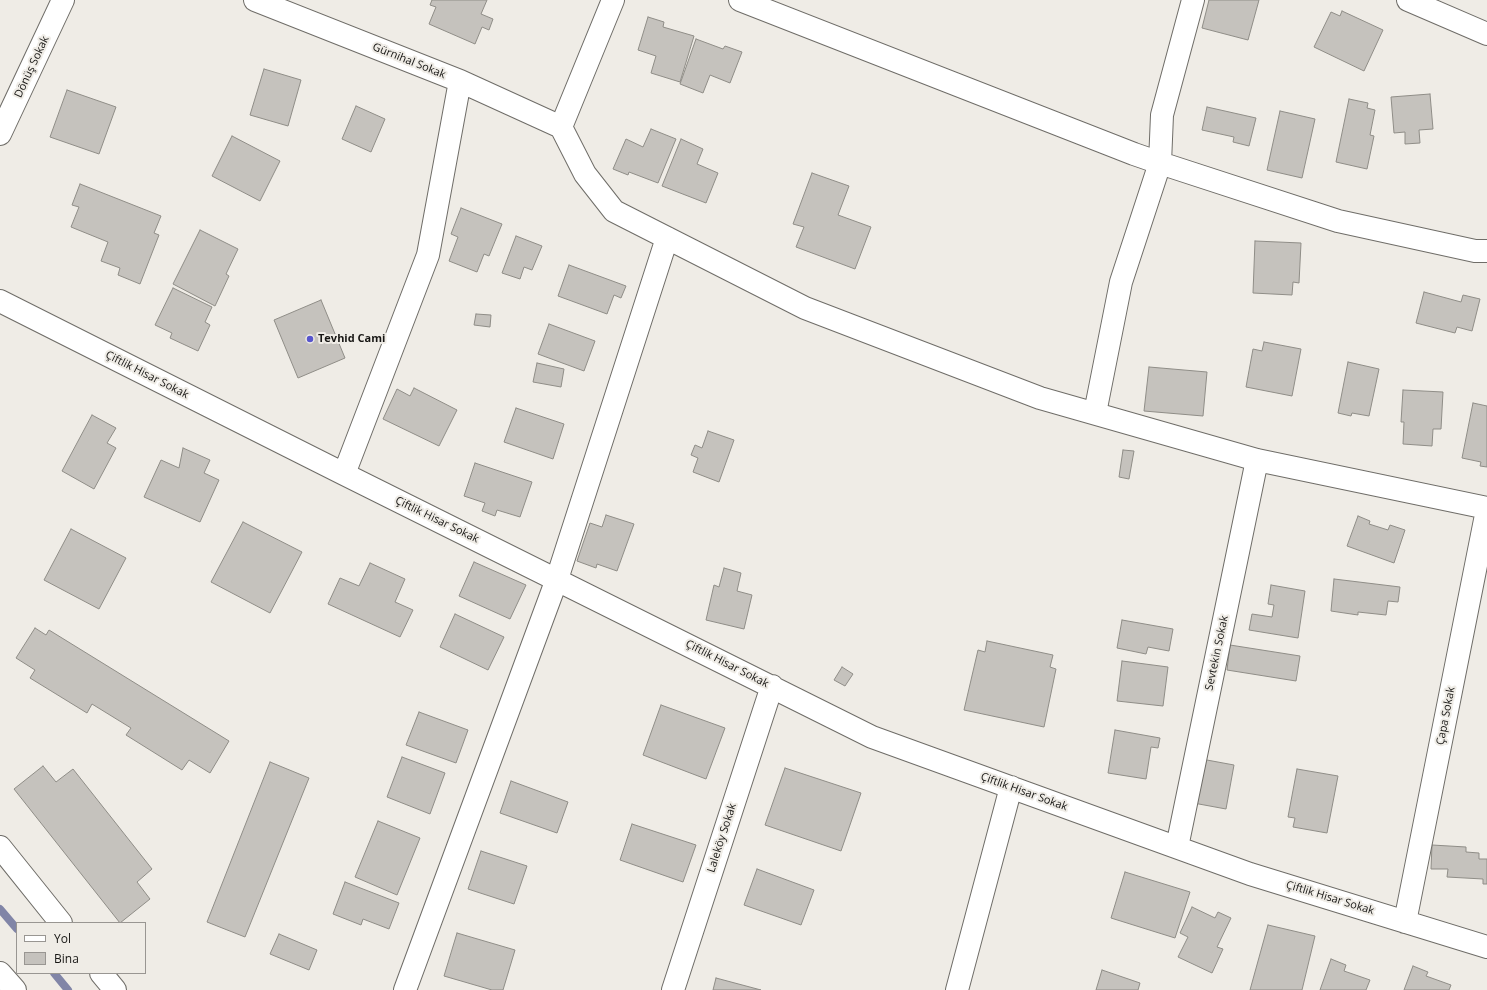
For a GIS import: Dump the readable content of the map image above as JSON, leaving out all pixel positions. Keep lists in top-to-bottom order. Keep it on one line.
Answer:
{"streets":{"street":["Gürnihal Sokak","Dönüş Sokak","Çiftlik Hisar Sokak","Sevtekin Sokak","Çapa Sokak","Laleköy Sokak"]},"crossings":[["Çiftlik Hisar Sokak","Sevtekin Sokak"],["Çiftlik Hisar Sokak","Çapa Sokak"],["Çiftlik Hisar Sokak","Laleköy Sokak"]],"places":["Tevhid Cami"],"legend":["Yol","Bina"]}
